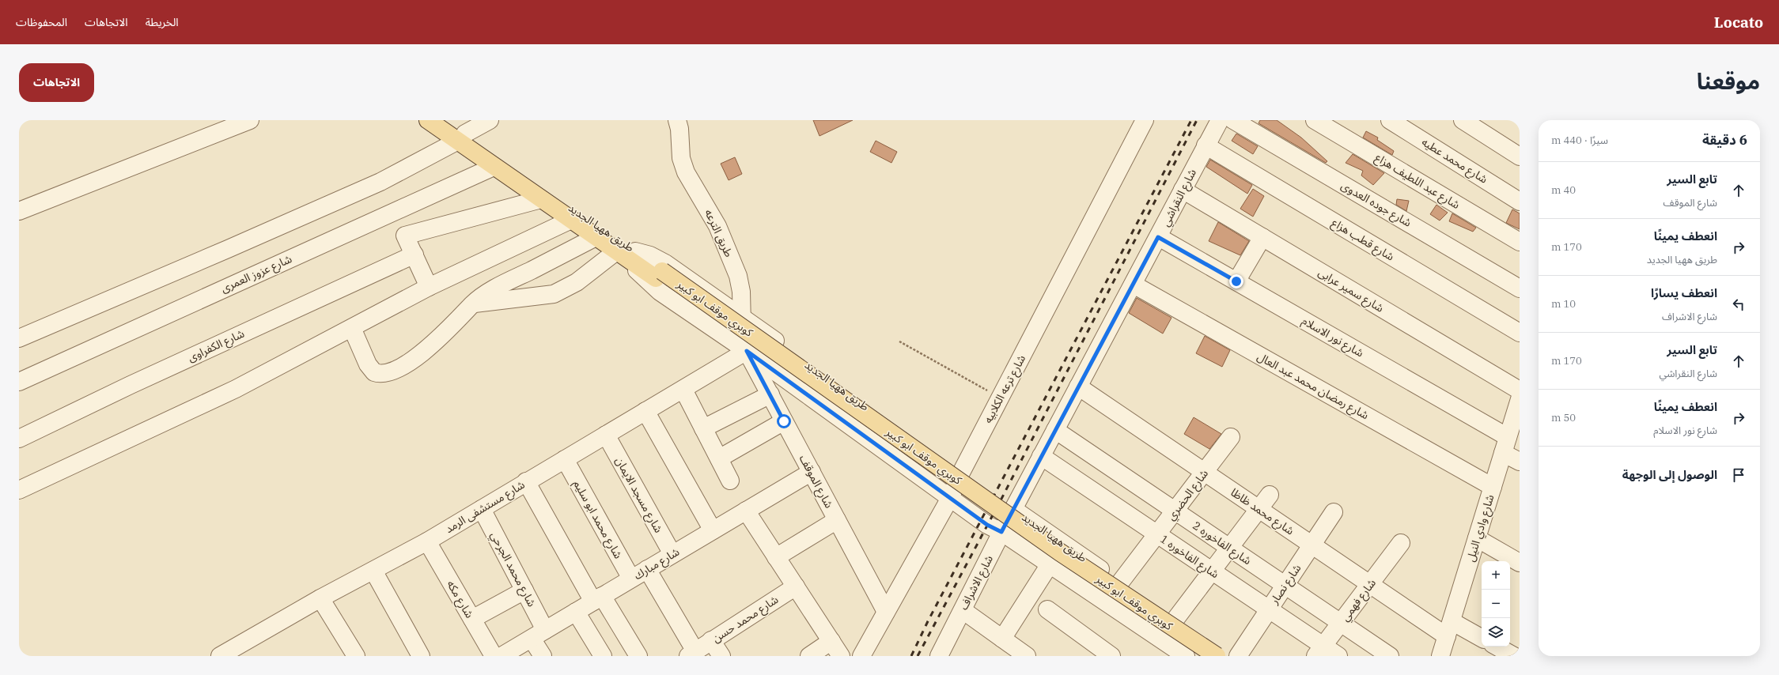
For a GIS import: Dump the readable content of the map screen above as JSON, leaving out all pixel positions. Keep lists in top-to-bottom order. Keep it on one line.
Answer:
{"streets":{"main road":["طريق ههيا الجديد","كوبري موقف ابو كبير"],"street":["شارع محمد عطيه","شارع عبد اللطيف هزاع","شارع النقراشي","شارع جوده العدوى","طريق الترعه","شارع قطب هزاع","شارع عزوز العمرى","شارع سمير عرابى","شارع نور الاسلام","شارع الكفراوى","شارع رمضان محمد عبد العال","شارع ترعه الكلابيه","شارع الموقف","شارع مسجد الايمان","شارع الحضري","شارع مستشفى الرمد","شارع محمد ظاظا","شارع محمد ابو سليم","شارع وادي النيل","شارع الفاخوره 2","شارع الفاخوره 1","شارع مبارك","شارع محمد الجرحي","شارع الاشراف","شارع نصار","شارع مكه","شارع فهمي","شارع محمد حسن"]},"crossings":[["شارع النقراشي","طريق ههيا الجديد"],["شارع النقراشي","شارع قطب هزاع"],["شارع النقراشي","شارع سمير عرابى"],["شارع النقراشي","شارع نور الاسلام"],["شارع النقراشي","شارع رمضان محمد عبد العال"],["شارع النقراشي","شارع محمد ظاظا"],["شارع النقراشي","شارع الفاخوره 2"],["شارع النقراشي","شارع الفاخوره 1"],["شارع النقراشي","شارع الاشراف"],["طريق ههيا الجديد","طريق الترعه"],["طريق ههيا الجديد","شارع عزوز العمرى"],["طريق ههيا الجديد","كوبري موقف ابو كبير"],["طريق ههيا الجديد","شارع ترعه الكلابيه"],["طريق ههيا الجديد","شارع الموقف"],["طريق ههيا الجديد","شارع الحضري"],["طريق ههيا الجديد","شارع مستشفى الرمد"],["طريق ههيا الجديد","شارع الاشراف"],["طريق الترعه","شارع الموقف"],["طريق الترعه","شارع مستشفى الرمد"],["شارع نور الاسلام","شارع وادي النيل"],["شارع رمضان محمد عبد العال","شارع وادي النيل"],["شارع ترعه الكلابيه","شارع الموقف"],["شارع الموقف","شارع مستشفى الرمد"],["شارع الموقف","شارع مبارك"],["شارع مسجد الايمان","شارع مستشفى الرمد"],["شارع مسجد الايمان","شارع مبارك"],["شارع الحضري","شارع محمد ظاظا"],["شارع الحضري","شارع الفاخوره 2"],["شارع الحضري","شارع الفاخوره 1"],["شارع مستشفى الرمد","شارع محمد ابو سليم"],["شارع مستشفى الرمد","شارع محمد الجرحي"],["شارع مستشفى الرمد","شارع مكه"],["شارع محمد ظاظا","شارع وادي النيل"],["شارع محمد ظاظا","شارع نصار"],["شارع محمد ظاظا","شارع فهمي"],["شارع محمد ابو سليم","شارع مبارك"],["شارع الفاخوره 2","شارع نصار"],["شارع الفاخوره 2","شارع فهمي"],["شارع الفاخوره 1","شارع نصار"],["شارع الفاخوره 1","شارع فهمي"],["شارع مبارك","شارع محمد الجرحي"],["شارع مبارك","شارع محمد حسن"]],"page":{"header":"Locato","nav":["الخريطة","الاتجاهات","المحفوظات"],"title":"موقعنا","buttons":"الاتجاهات","heading":["6 دقيقة","سيرًا · 440 m"],"list":[["تابع السير","شارع الموقف","40 m"],["انعطف يمينًا","طريق ههيا الجديد","170 m"],["انعطف يسارًا","شارع الاشراف","10 m"],["تابع السير","شارع النقراشي","170 m"],["انعطف يمينًا","شارع نور الاسلام","50 m"],"الوصول إلى الوجهة"],"map_buttons":["+","−"]}}
